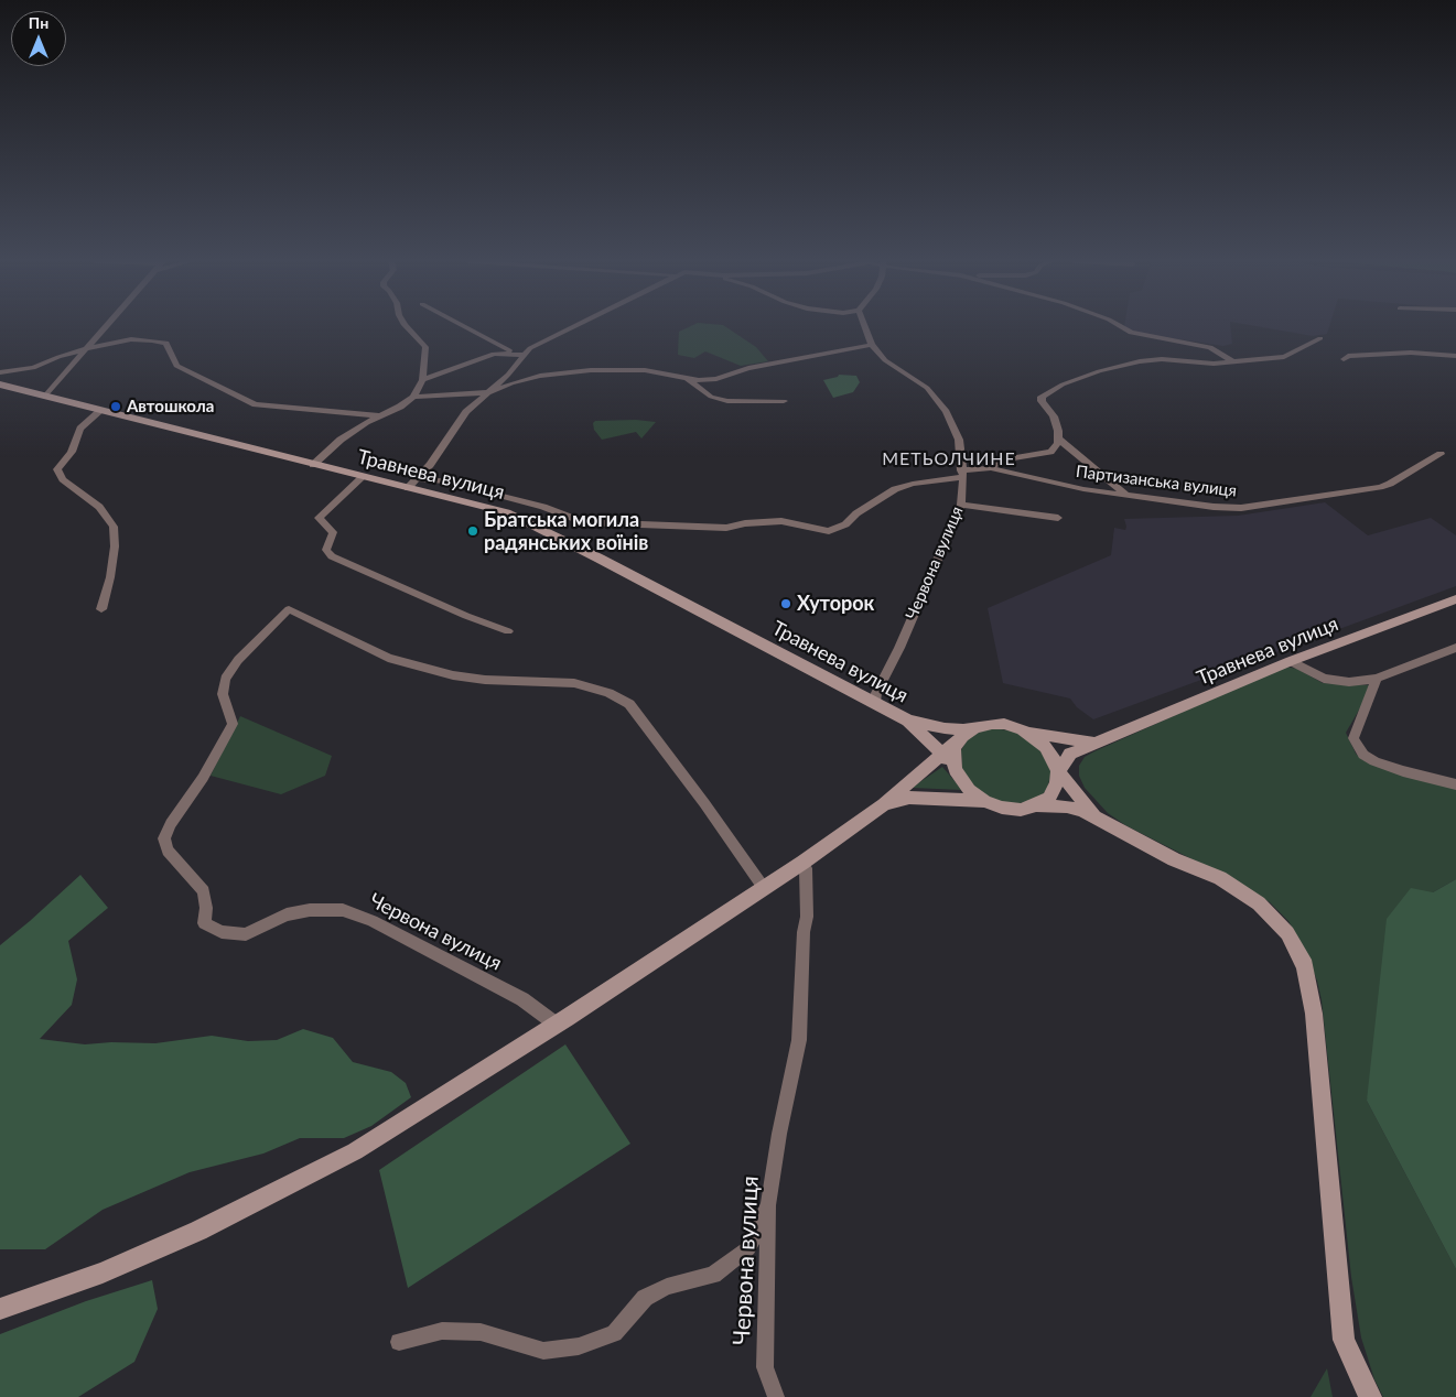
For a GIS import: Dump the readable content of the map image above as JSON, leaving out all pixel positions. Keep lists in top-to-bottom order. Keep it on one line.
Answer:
{"streets":{"street":["Травнева вулиця","Партизанська вулиця","Червона вулиця"]},"crossings":[["Травнева вулиця","Червона вулиця"]],"districts":["МЕТЬОЛЧИНЕ"],"places":["Автошкола","Братська могила радянських воїнів","Хуторок"],"north":"top"}
